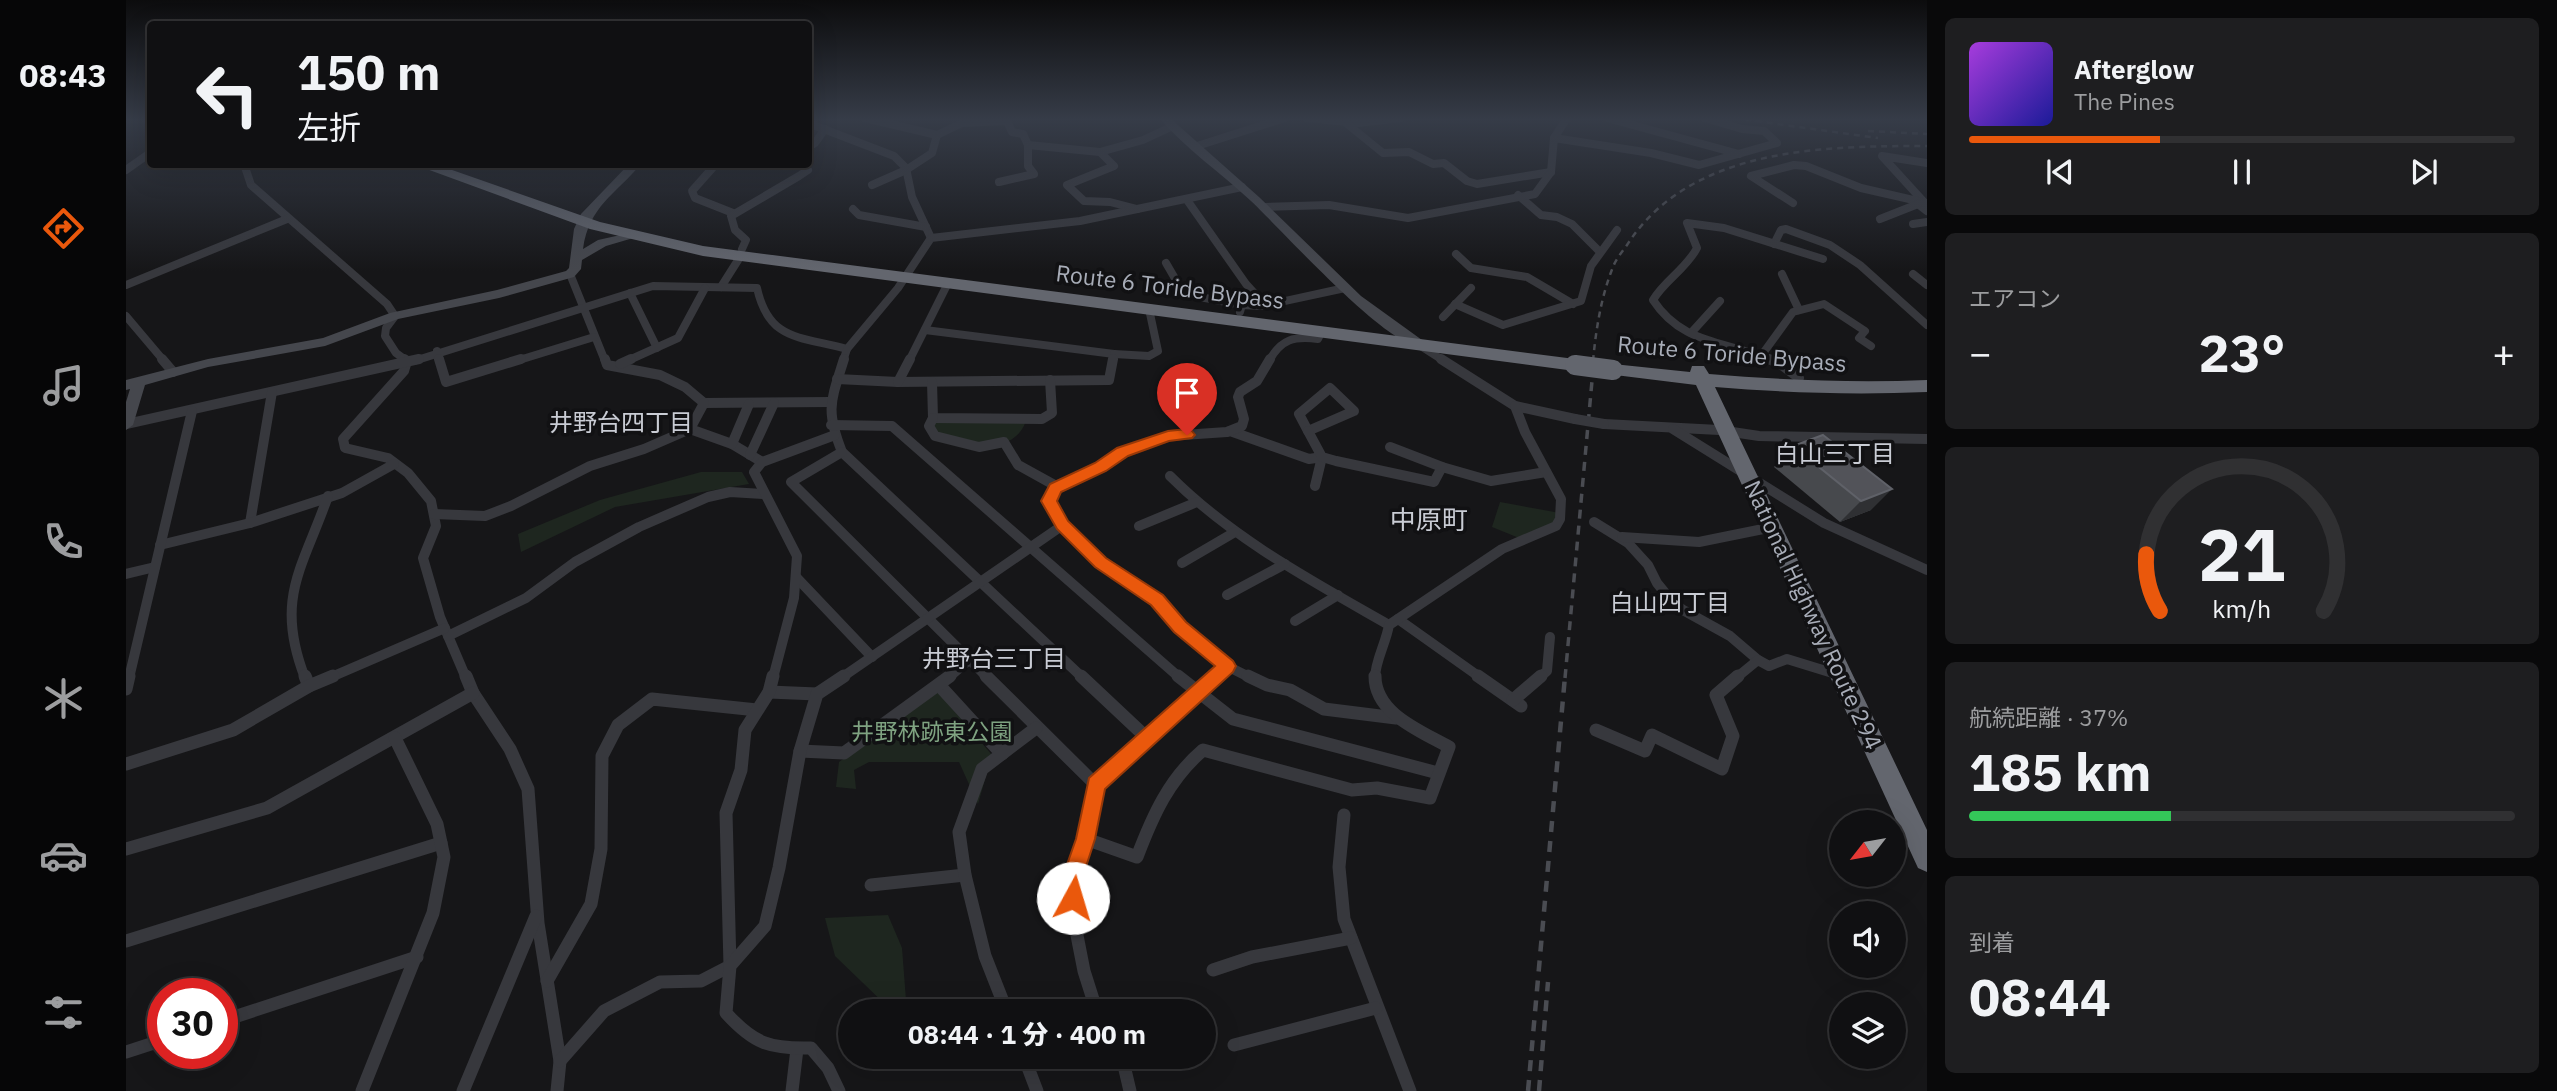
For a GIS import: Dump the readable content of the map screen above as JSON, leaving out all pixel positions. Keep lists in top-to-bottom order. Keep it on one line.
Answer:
{"streets":{"highway":["Route 6 Toride Bypass","National Highway Route 294"]},"crossings":[["Route 6 Toride Bypass","National Highway Route 294"]],"districts":["井野台四丁目","白山三丁目","中原町","白山四丁目","井野台三丁目"],"parks":["井野林跡東公園"],"north":"bottom left","page":{"tabs":"08:43","turn":["150 m","左折"],"song":["Afterglow","The Pines"],"tile":["エアコン",["航続距離 · 37%","185 km"],["到着","08:44"]],"heat":["−","23°","+"],"limit":"30","trip":"08:44 · 1 分 · 400 m","gauge":["21","km/h"]}}
